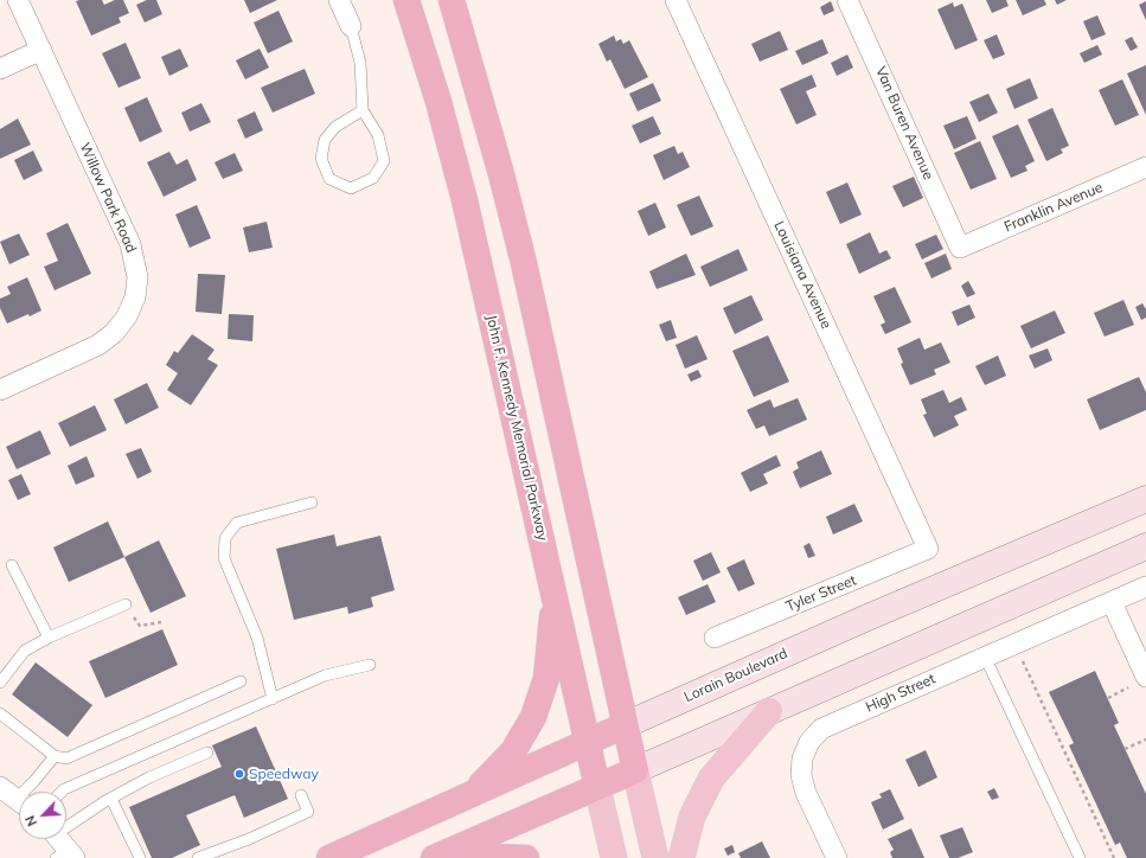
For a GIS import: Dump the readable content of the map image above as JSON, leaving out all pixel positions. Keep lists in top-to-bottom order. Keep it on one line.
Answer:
{"streets":{"highway":["John F. Kennedy Memorial Parkway","Lorain Boulevard"],"street":["Van Buren Avenue","Willow Park Road","Franklin Avenue","Louisiana Avenue","Tyler Street","High Street"]},"crossings":[["Van Buren Avenue","Franklin Avenue"],["Louisiana Avenue","Tyler Street"],["John F. Kennedy Memorial Parkway","Lorain Boulevard"]],"places":["Speedway"],"north":"bottom left"}
